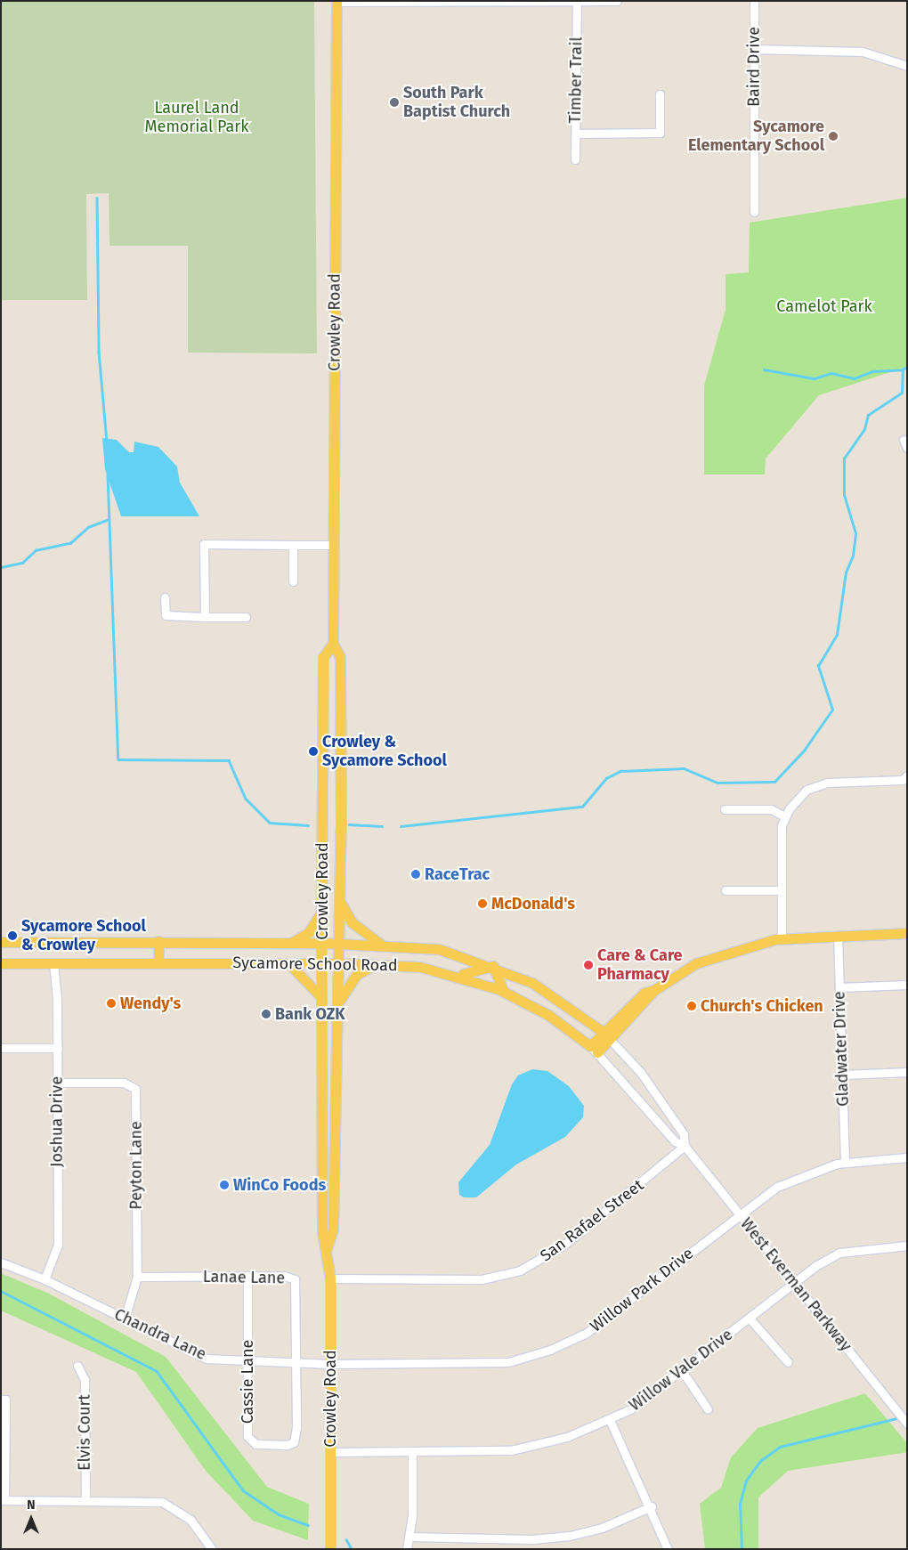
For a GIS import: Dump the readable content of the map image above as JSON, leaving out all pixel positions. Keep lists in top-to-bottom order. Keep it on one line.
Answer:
{"streets":{"main road":["Crowley Road","Sycamore School Road"],"street":["Baird Drive","Timber Trail","Gladwater Drive","Joshua Drive","Peyton Lane","San Rafael Street","Lanae Lane","West Everman Parkway","Willow Park Drive","Chandra Lane","Willow Vale Drive","Cassie Lane","Elvis Court"]},"crossings":[["Crowley Road","Sycamore School Road"],["Crowley Road","San Rafael Street"],["Crowley Road","Willow Park Drive"],["Crowley Road","Chandra Lane"],["Crowley Road","Willow Vale Drive"],["Sycamore School Road","Joshua Drive"],["Sycamore School Road","West Everman Parkway"],["Gladwater Drive","Willow Park Drive"],["Joshua Drive","Peyton Lane"],["Joshua Drive","Chandra Lane"],["Peyton Lane","Lanae Lane"],["Peyton Lane","Chandra Lane"],["San Rafael Street","West Everman Parkway"],["Lanae Lane","Chandra Lane"],["Lanae Lane","Cassie Lane"],["West Everman Parkway","Willow Park Drive"],["West Everman Parkway","Willow Vale Drive"],["Willow Park Drive","Chandra Lane"],["Chandra Lane","Cassie Lane"]],"parks":["Laurel Land Memorial Park","Camelot Park"],"places":["South Park Baptist Church","Sycamore Elementary School","Crowley & Sycamore School","RaceTrac","McDonald's","Sycamore School & Crowley","Care & Care Pharmacy","Wendy's","Church's Chicken","Bank OZK","WinCo Foods"],"north":"top"}
